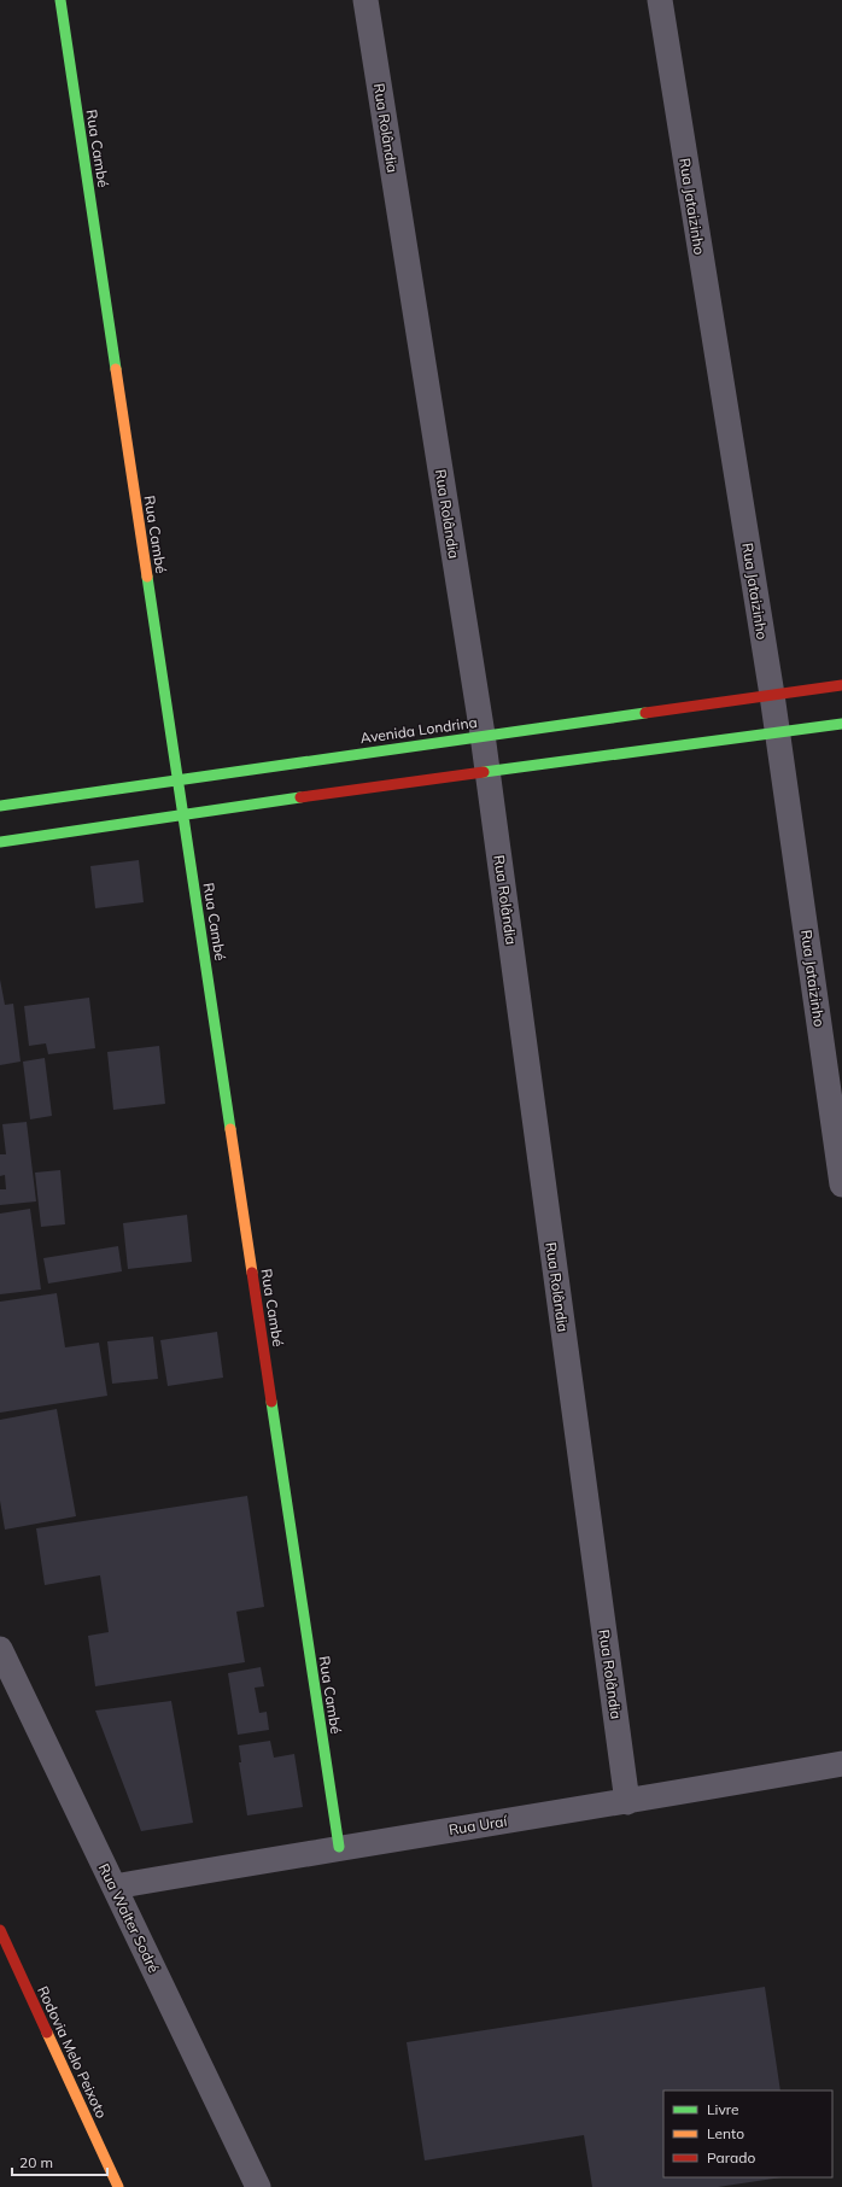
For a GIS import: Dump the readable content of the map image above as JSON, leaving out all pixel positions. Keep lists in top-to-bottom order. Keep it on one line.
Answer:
{"streets":{"street":["Rua Rolândia","Rua Cambé","Rua Jataizinho","Avenida Londrina","Rua Uraí","Rua Walter Sodré","Rodovia Melo Peixoto"]},"crossings":[["Rua Rolândia","Avenida Londrina"],["Rua Rolândia","Rua Uraí"],["Rua Cambé","Avenida Londrina"],["Rua Cambé","Rua Uraí"],["Rua Jataizinho","Avenida Londrina"],["Rua Uraí","Rua Walter Sodré"]],"legend":["Livre","Lento","Parado"],"scale_bar":"20 m"}
